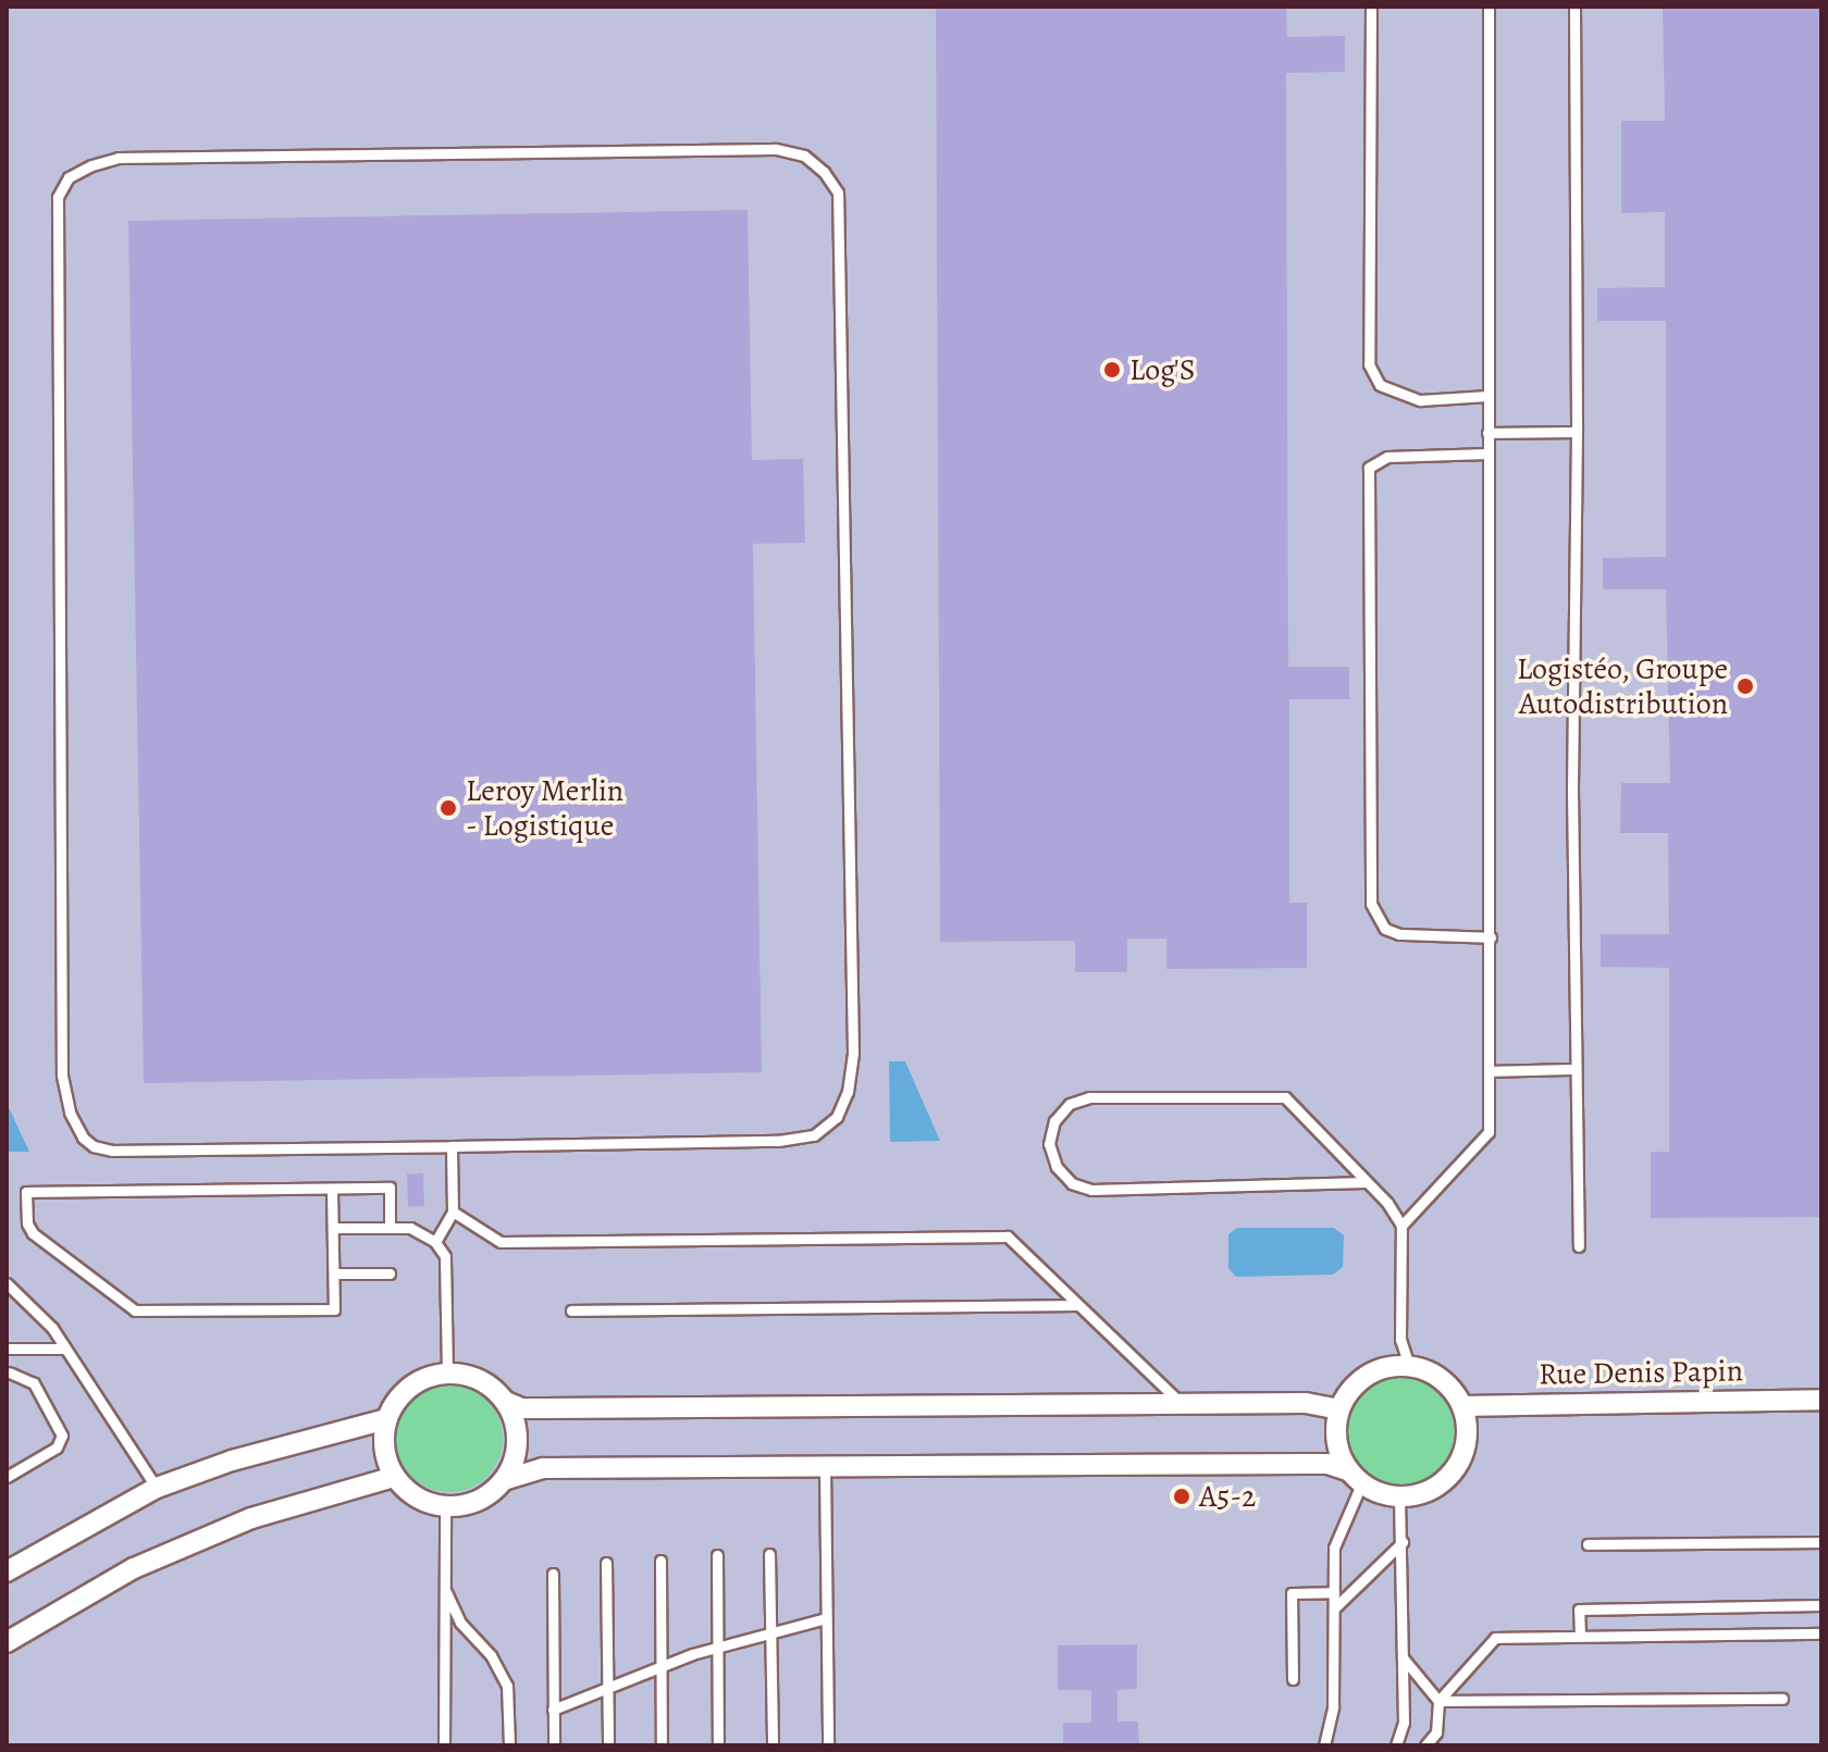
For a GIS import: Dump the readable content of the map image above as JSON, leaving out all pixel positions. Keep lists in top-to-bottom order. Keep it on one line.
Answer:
{"streets":{"street":["Rue Denis Papin"]},"places":["Log'S","Logistéo, Groupe Autodistribution","Leroy Merlin - Logistique","A5-2"]}
